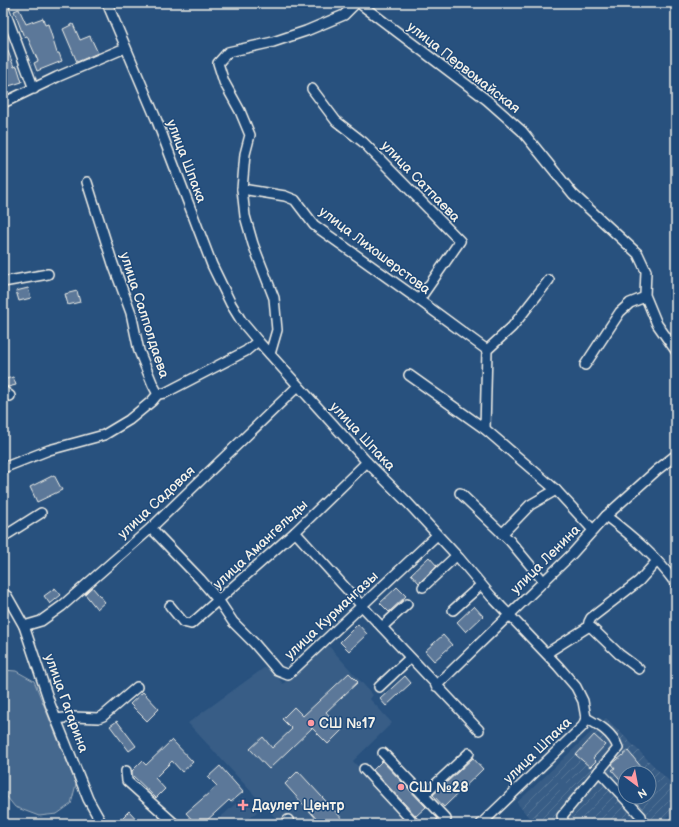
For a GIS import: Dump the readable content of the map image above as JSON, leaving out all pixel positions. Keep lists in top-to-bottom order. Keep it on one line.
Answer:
{"streets":{"street":["улица Первомайская","улица Шпака","улица Сатпаева","улица Лихошерстова","улица Салполдаева","улица Садовая","улица Амангельды","улица Ленина","улица Курмангазы","улица Гагарина"]},"crossings":[["улица Шпака","улица Салполдаева"],["улица Шпака","улица Садовая"],["улица Шпака","улица Амангельды"],["улица Шпака","улица Ленина"],["улица Шпака","улица Курмангазы"],["улица Сатпаева","улица Лихошерстова"],["улица Садовая","улица Курмангазы"],["улица Садовая","улица Гагарина"],["улица Амангельды","улица Курмангазы"]],"places":{"other":["СШ №17","СШ №28"],"health":["Даулет Центр"]},"north":"bottom right"}
